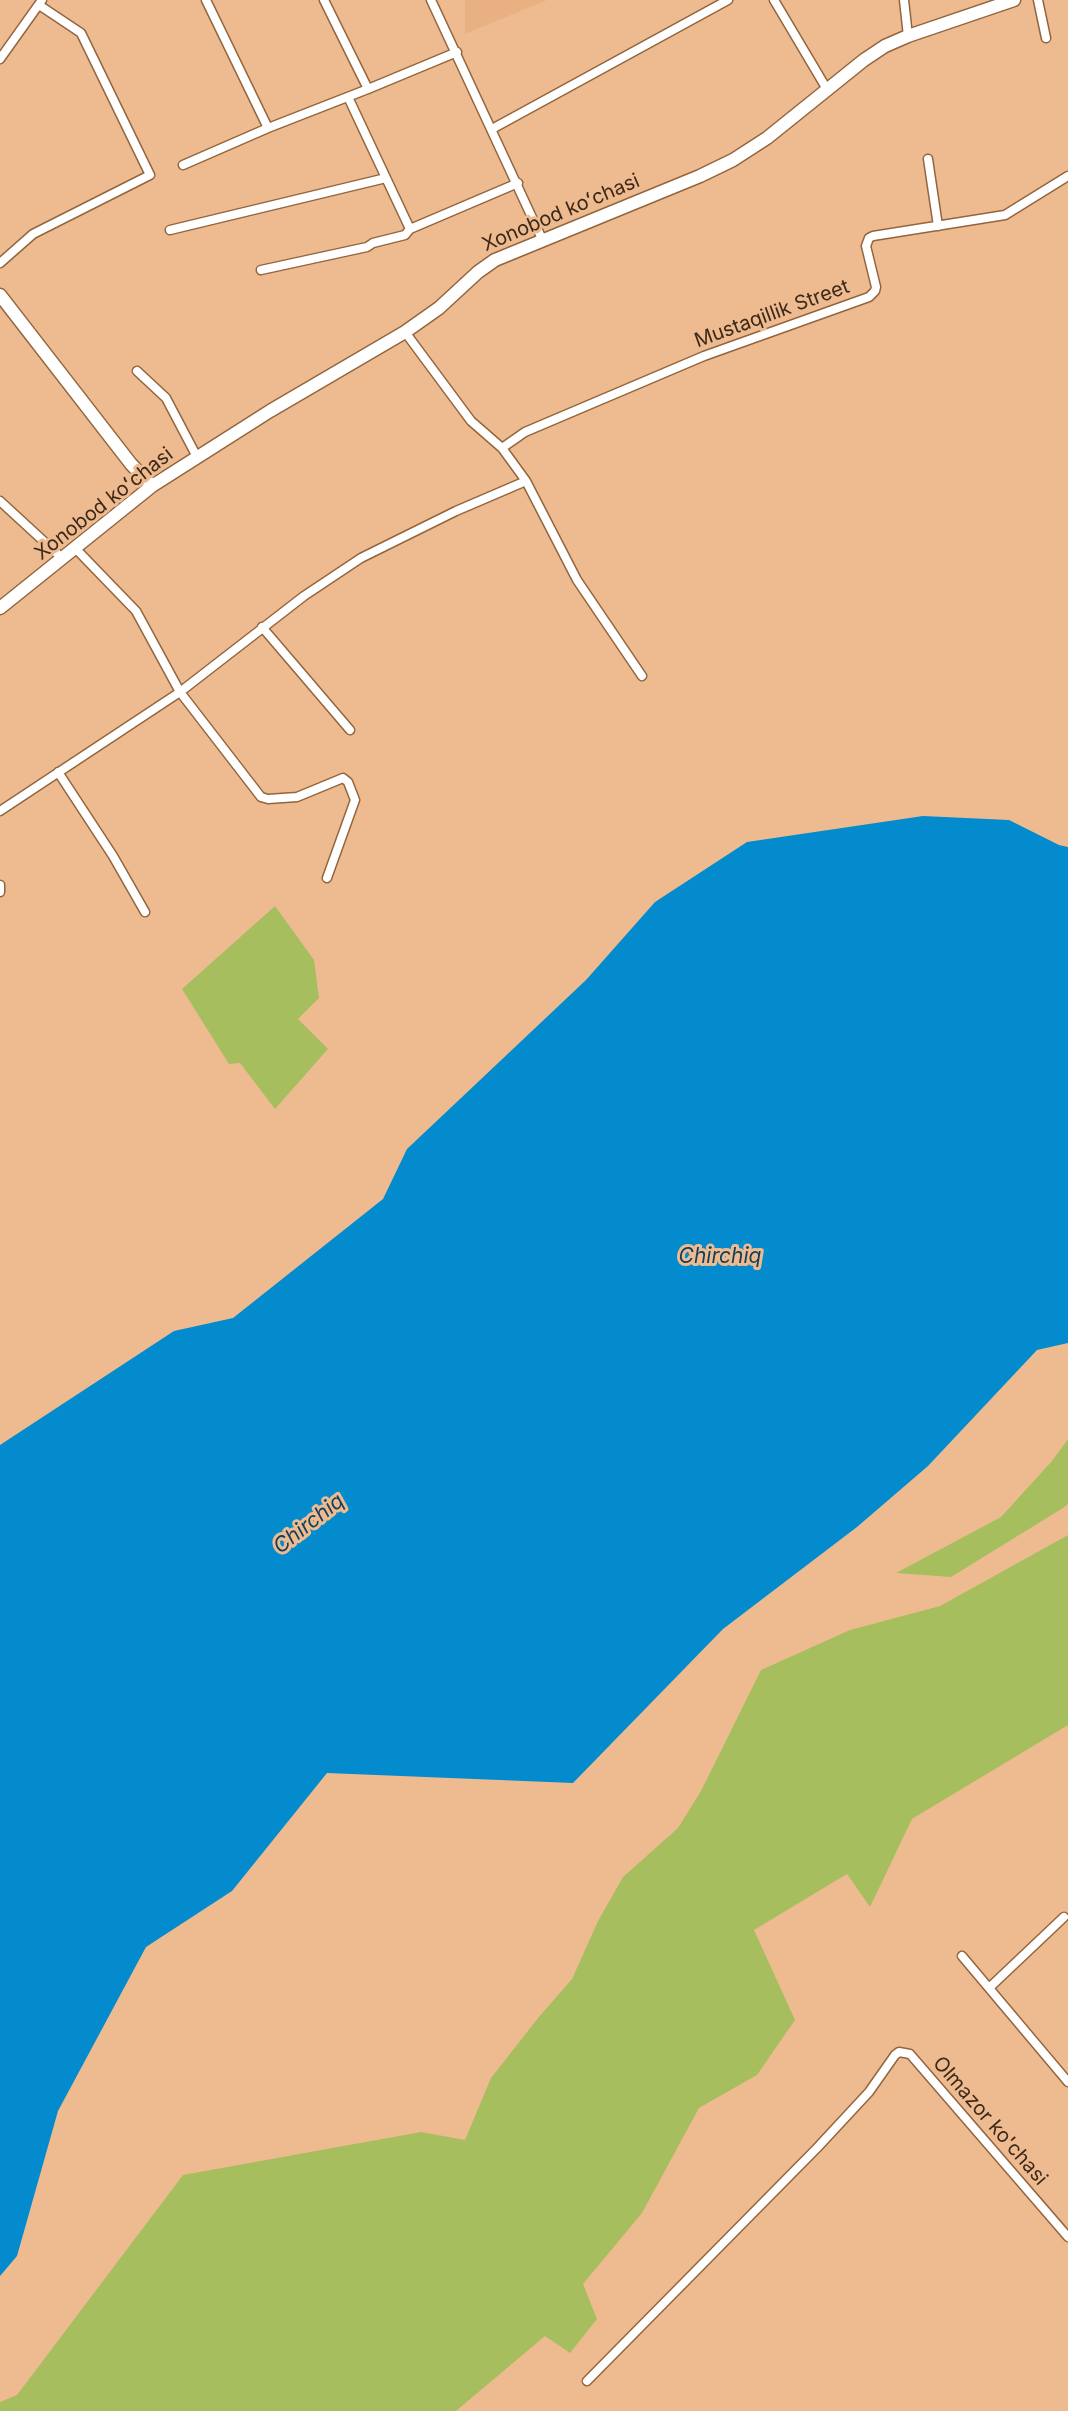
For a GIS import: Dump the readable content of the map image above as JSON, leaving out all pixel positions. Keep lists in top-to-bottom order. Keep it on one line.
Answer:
{"streets":{"main road":["Xonobod koʻchasi"],"street":["Mustaqillik Street","Olmazor ko'chasi"]},"water":["Chirchiq"]}
